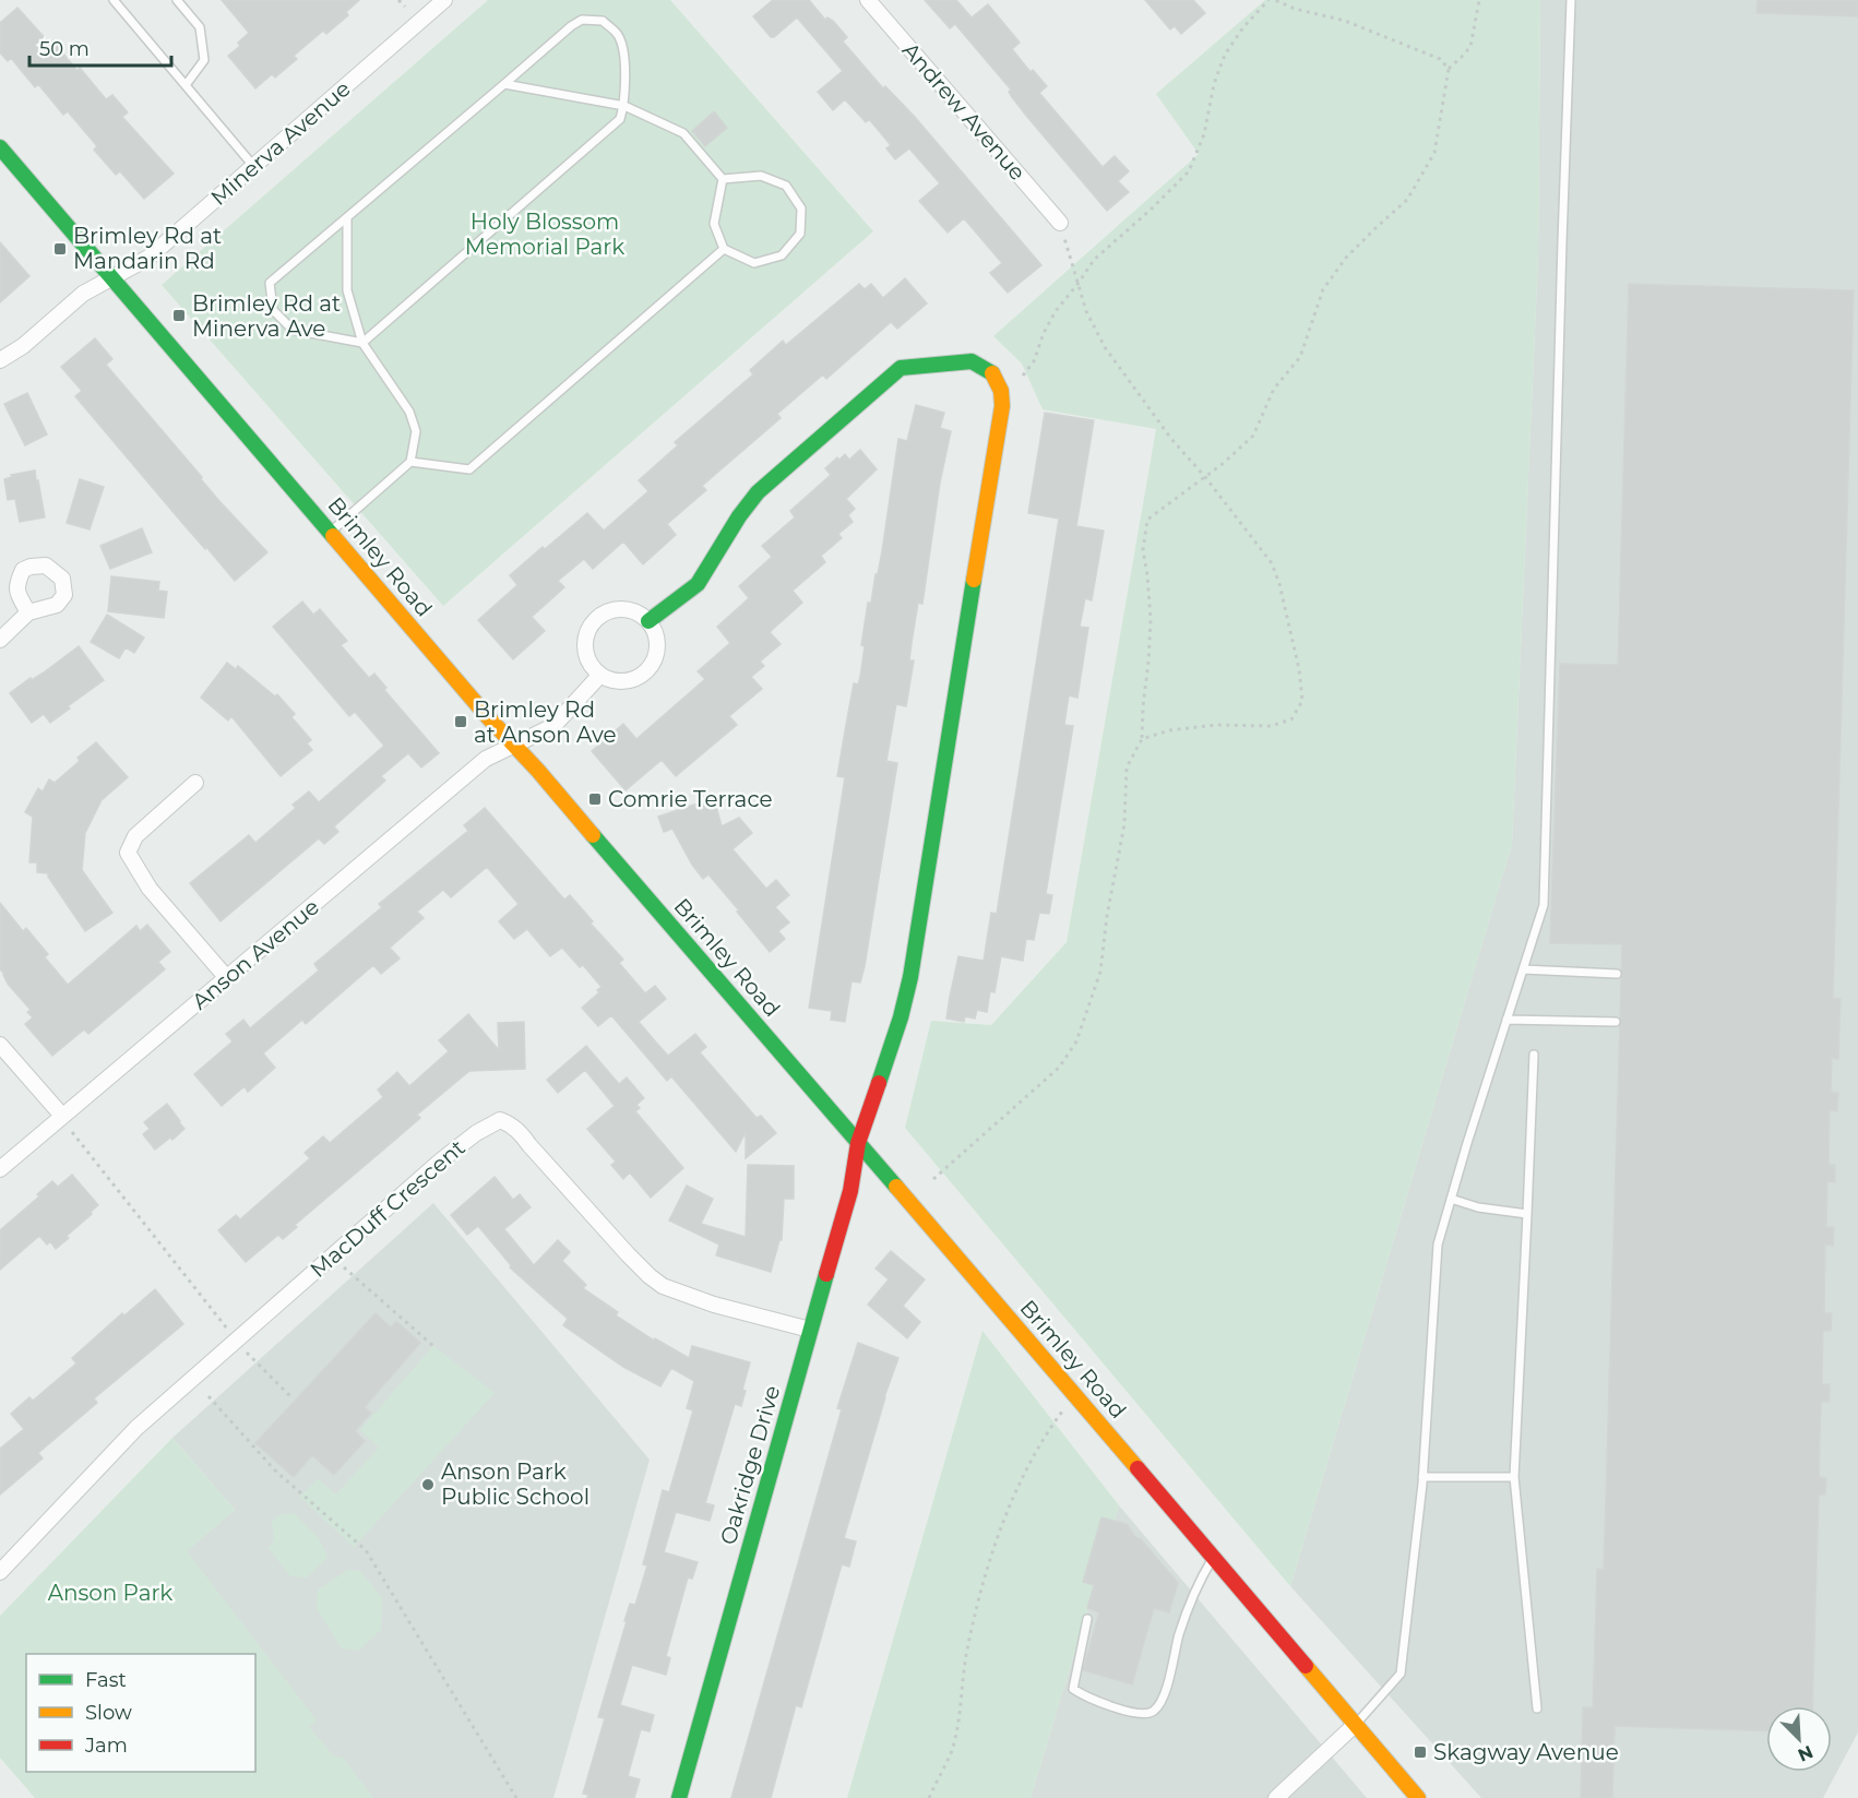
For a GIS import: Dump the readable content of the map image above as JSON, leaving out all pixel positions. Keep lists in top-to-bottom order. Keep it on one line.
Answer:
{"streets":{"main road":["Brimley Road","Oakridge Drive"],"street":["Andrew Avenue","Minerva Avenue","Anson Avenue","MacDuff Crescent"]},"crossings":[["Minerva Avenue","Brimley Road"],["Brimley Road","Anson Avenue"],["Brimley Road","Oakridge Drive"],["MacDuff Crescent","Oakridge Drive"]],"parks":["Holy Blossom Memorial Park","Anson Park"],"places":{"transit":["Brimley Rd at Mandarin Rd","Brimley Rd at Minerva Ave","Brimley Rd at Anson Ave","Comrie Terrace","Skagway Avenue"],"other":["Anson Park Public School"]},"legend":["Fast","Slow","Jam"],"scale_bar":"50 m","north":"bottom right"}
